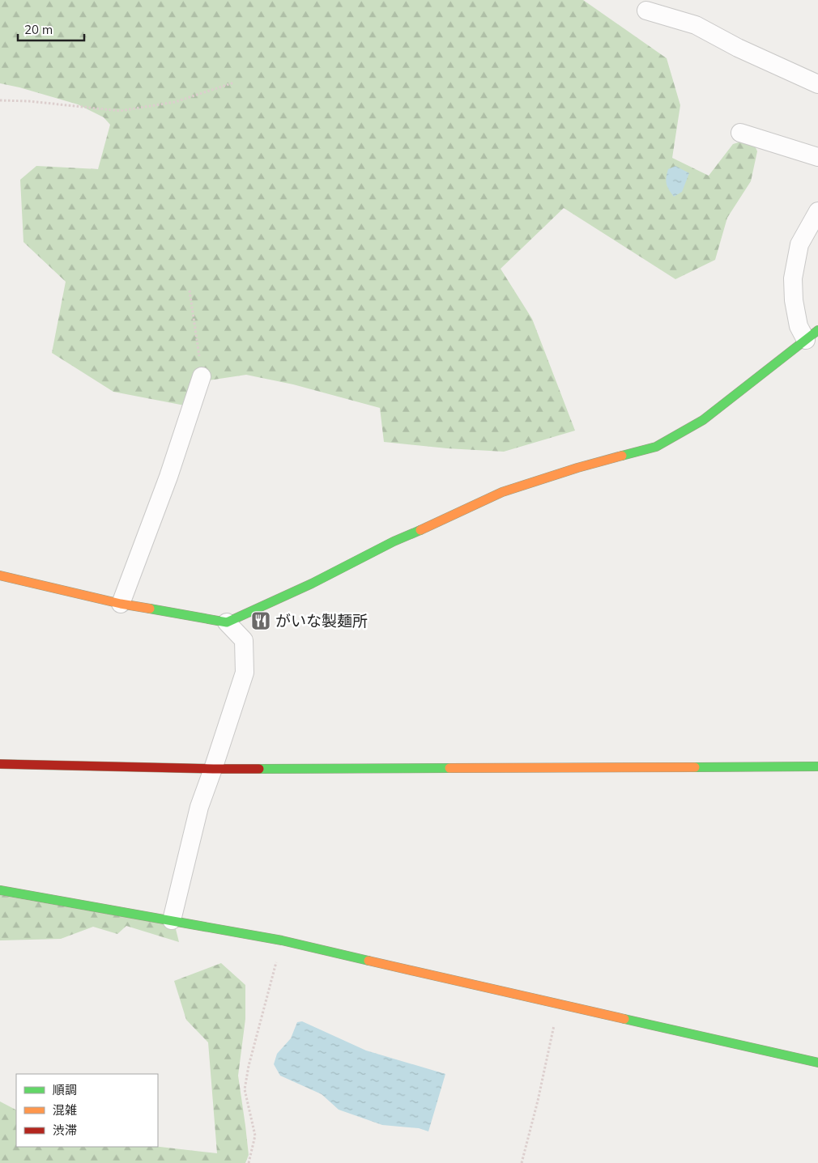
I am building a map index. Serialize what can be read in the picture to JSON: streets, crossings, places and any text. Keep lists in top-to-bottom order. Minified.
{"places":{"restaurant":["がいな製麺所"]},"legend":["順調","混雑","渋滞"],"scale_bar":"20 m"}
